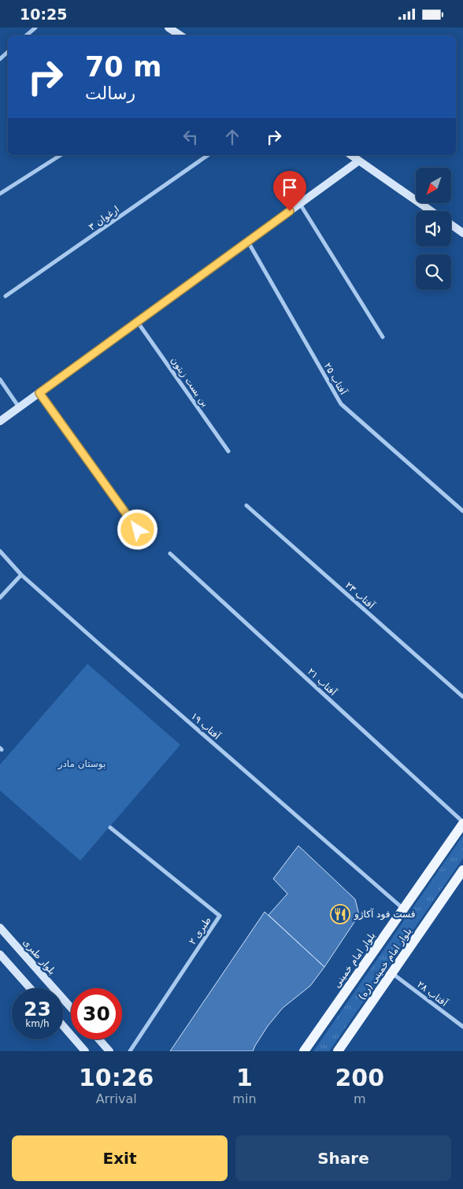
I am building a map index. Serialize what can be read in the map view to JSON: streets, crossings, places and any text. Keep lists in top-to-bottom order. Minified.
{"streets":{"main road":["بلوار طبری","بلوار امام خمینی","بلوار امام خمینی (ره)"],"street":["ارغوان ۳","آفتاب ۲۵","بن بست زیتون","آفتاب ۲۳","آفتاب ۲۱","آفتاب ۱۹","طبری ۲","آفتاب ۲۸"]},"crossings":[["آفتاب ۲۱","بلوار امام خمینی"],["آفتاب ۱۹","بلوار امام خمینی"],["بلوار امام خمینی (ره)","آفتاب ۲۸"]],"parks":["بوستان مادر"],"places":{"restaurant":["فست فود آکاژو"]},"north":"bottom left","page":{"status":"10:25","turn":["70 m","رسالت"],"speed":"23 km/h","limit":"30","eta":["10:26","Arrival","1","min","200","m"],"buttons":["Exit","Share"]}}
